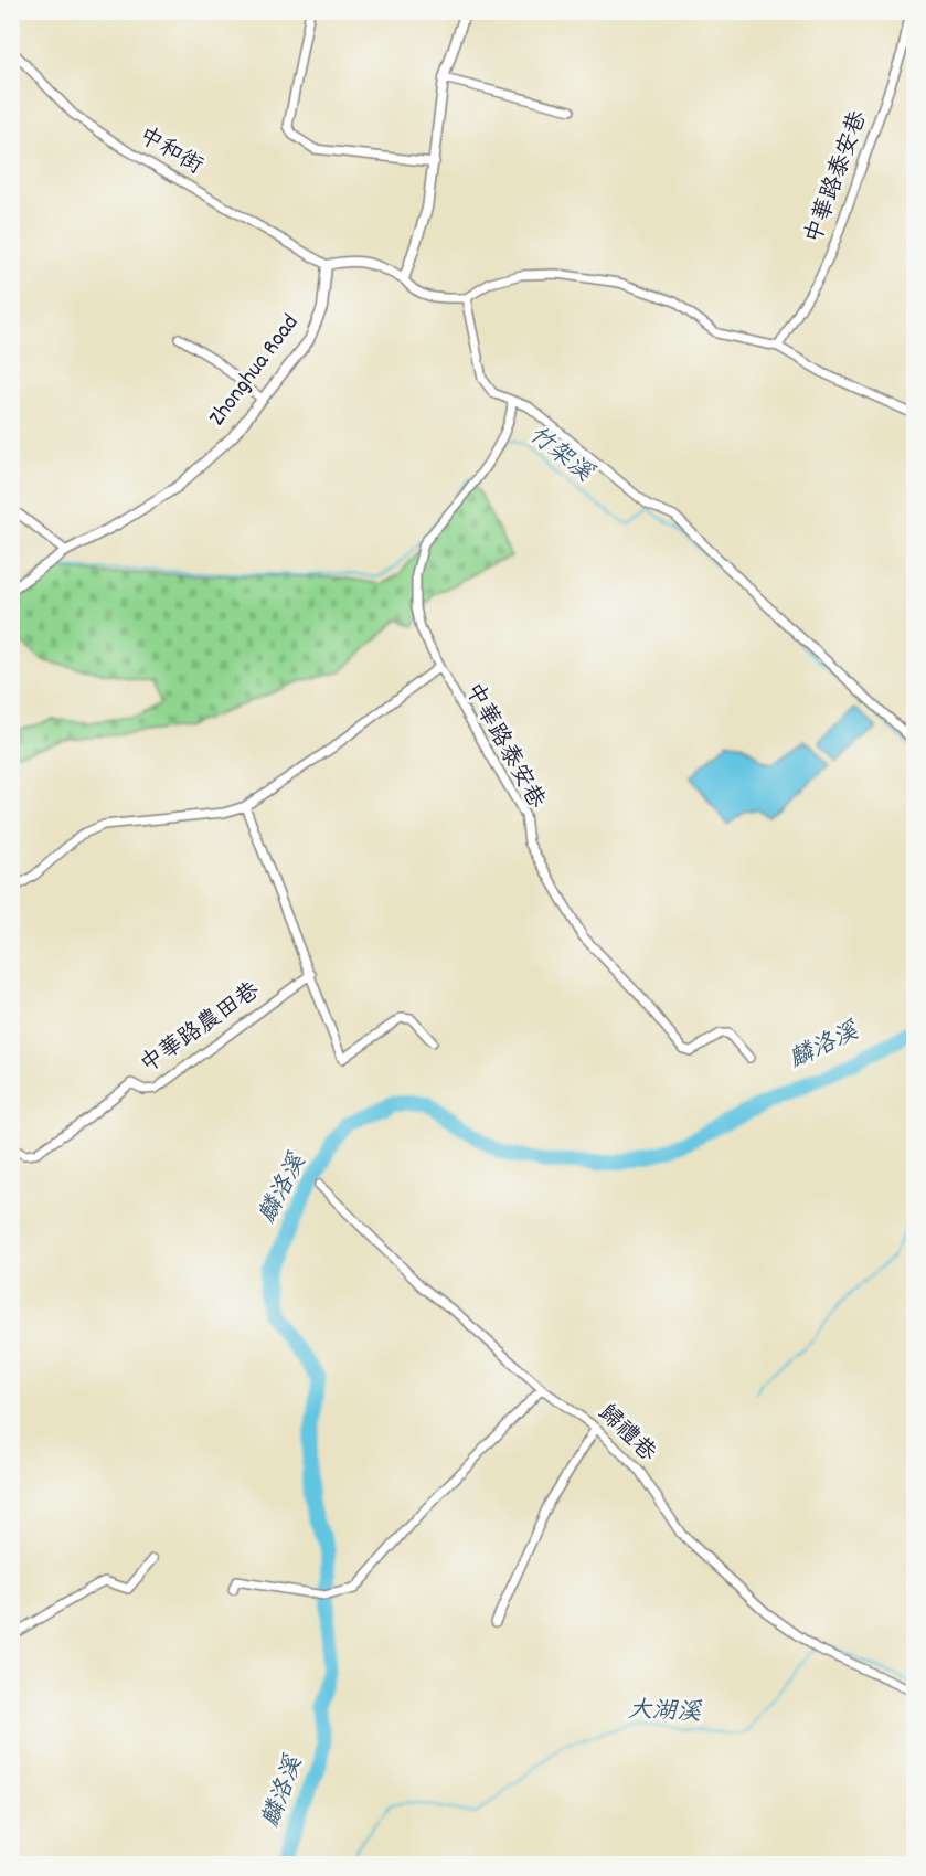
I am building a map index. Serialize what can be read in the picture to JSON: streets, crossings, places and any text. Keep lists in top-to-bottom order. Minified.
{"streets":{"street":["中和街","中華路泰安巷","Zhonghua Road","中華路農田巷","歸禮巷"]},"crossings":[["中和街","Zhonghua Road"]],"water":["竹架溪","麟洛溪","大湖溪"]}
